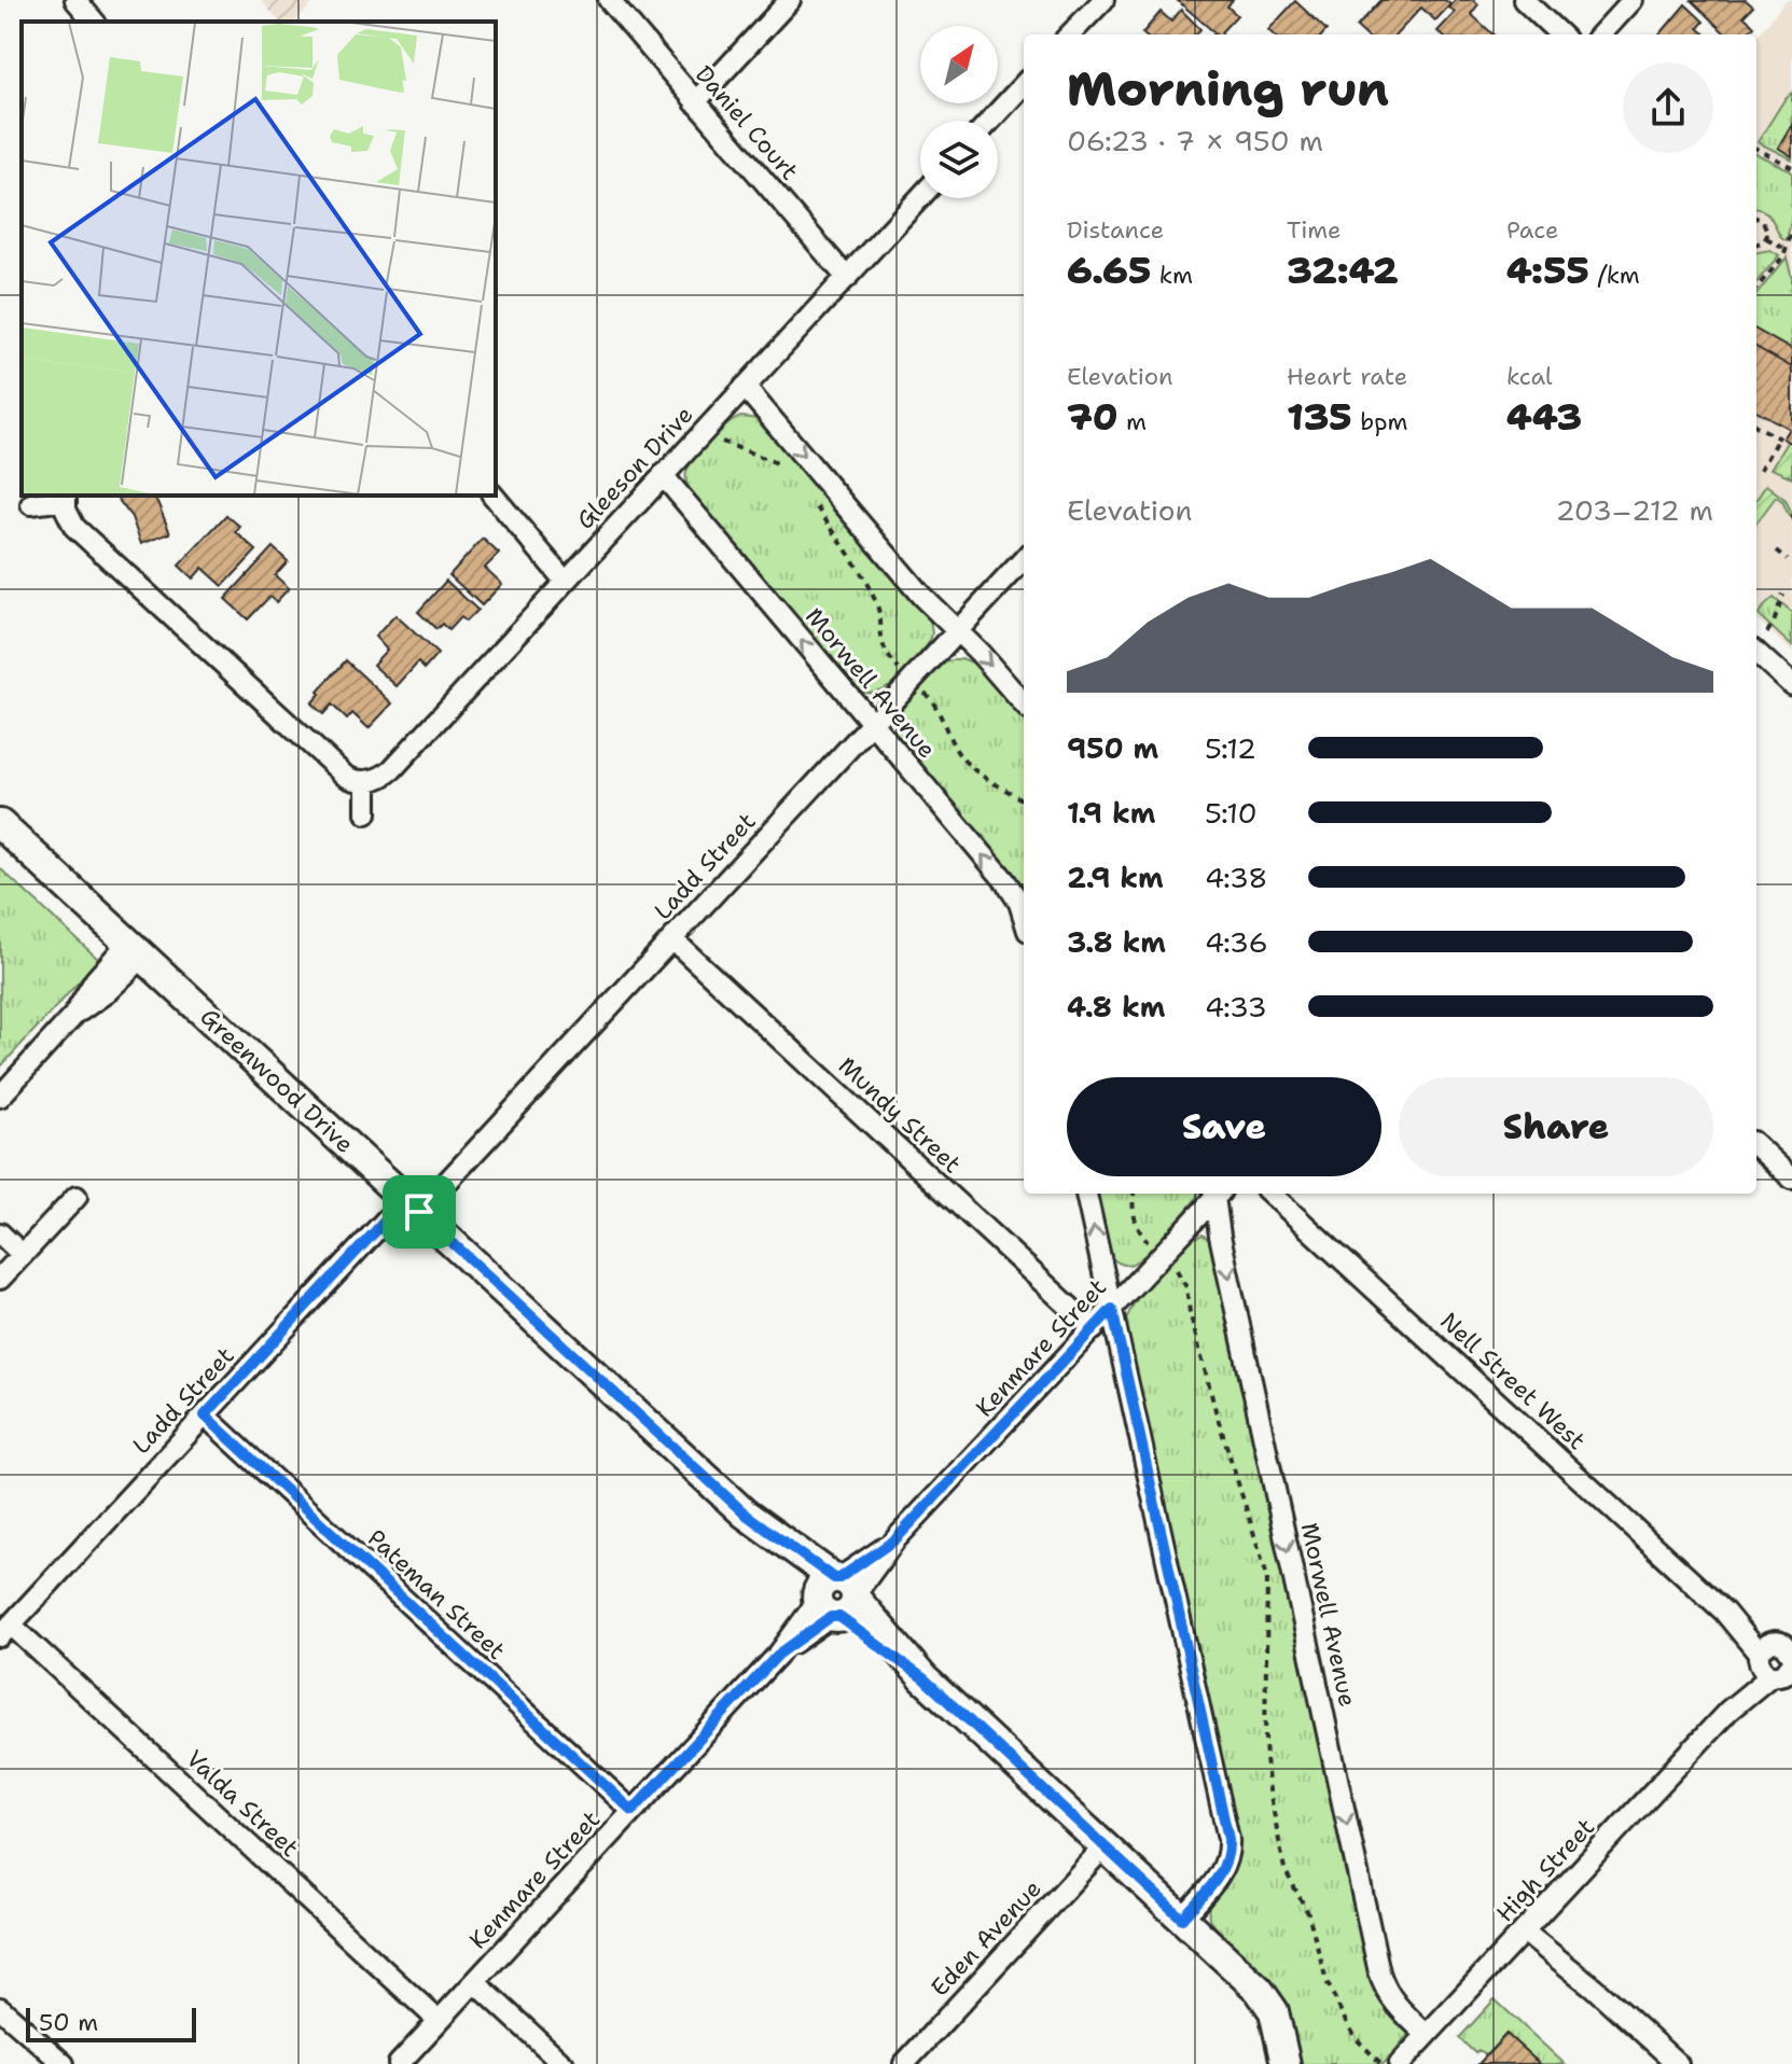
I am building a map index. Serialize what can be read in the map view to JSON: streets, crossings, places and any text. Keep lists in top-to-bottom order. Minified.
{"streets":{"street":["Daniel Court","Gleeson Drive","Morwell Avenue","Ladd Street","Greenwood Drive","Mundy Street","Kenmare Street","Nell Street West","Pateman Street","Valda Street","High Street","Eden Avenue"]},"crossings":[["Daniel Court","Gleeson Drive"],["Gleeson Drive","Morwell Avenue"],["Morwell Avenue","Ladd Street"],["Morwell Avenue","High Street"],["Ladd Street","Greenwood Drive"],["Ladd Street","Mundy Street"],["Ladd Street","Pateman Street"],["Ladd Street","Valda Street"],["Greenwood Drive","Kenmare Street"],["Greenwood Drive","Eden Avenue"],["Mundy Street","Kenmare Street"],["Kenmare Street","Pateman Street"],["Kenmare Street","Valda Street"],["Nell Street West","High Street"]],"scale_bar":"50 m","north":"top right","page":{"heading":["Morning run","06:23 · 7 × 950 m"],"stats":[["Distance","6.65 km"],["Time","32:42"],["Pace","4:55 /km"],["Elevation","70 m"],["Heart rate","135 bpm"],["kcal","443"]],"chart":["Elevation","203–212 m"],"list":[{"name":"950 m","note":"5:12"},{"name":"1.9 km","note":"5:10"},{"name":"2.9 km","note":"4:38"},{"name":"3.8 km","note":"4:36"},{"name":"4.8 km","note":"4:33"}],"buttons":["Save","Share"],"scale":"50 m"}}
